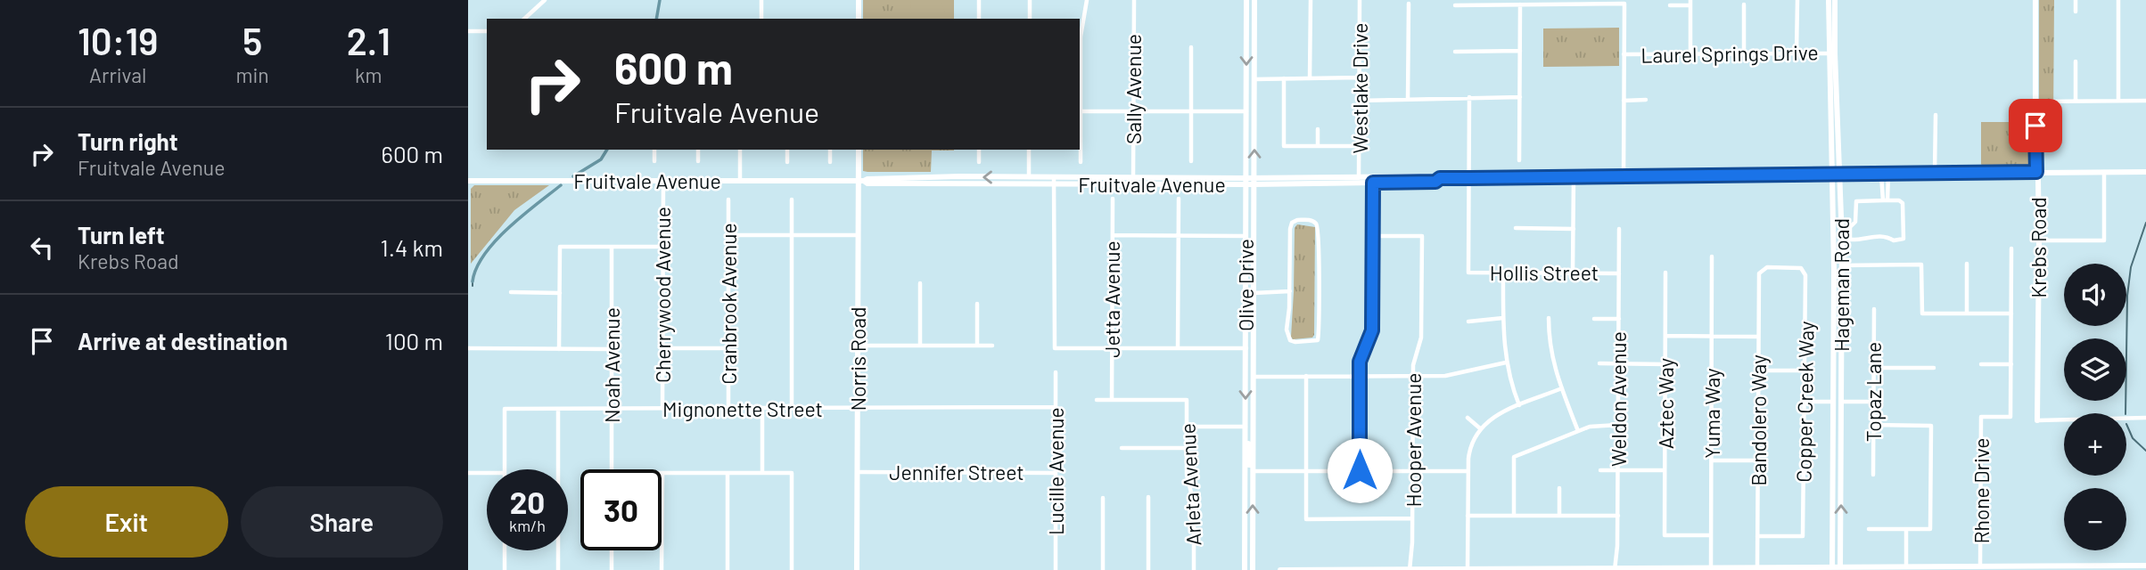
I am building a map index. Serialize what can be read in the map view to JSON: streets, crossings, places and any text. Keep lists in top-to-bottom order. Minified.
{"streets":{"main road":["Fruitvale Avenue","Krebs Road","Olive Drive","Hageman Road","Norris Road"],"street":["Laurel Springs Drive","Westlake Drive","Sally Avenue","Hollis Street","Cherrywood Avenue","Jetta Avenue","Cranbrook Avenue","Noah Avenue","Topaz Lane","Weldon Avenue","Copper Creek Way","Aztec Way","Mignonette Street","Yuma Way","Bandolero Way","Hooper Avenue","Lucille Avenue","Jennifer Street","Arleta Avenue","Rhone Drive"]},"crossings":[["Laurel Springs Drive","Hageman Road"],["Westlake Drive","Fruitvale Avenue"],["Sally Avenue","Fruitvale Avenue"],["Fruitvale Avenue","Krebs Road"],["Fruitvale Avenue","Hollis Street"],["Fruitvale Avenue","Olive Drive"],["Fruitvale Avenue","Hageman Road"],["Fruitvale Avenue","Cherrywood Avenue"],["Fruitvale Avenue","Norris Road"],["Hollis Street","Weldon Avenue"],["Cherrywood Avenue","Mignonette Street"],["Jetta Avenue","Arleta Avenue"],["Cranbrook Avenue","Mignonette Street"],["Norris Road","Mignonette Street"],["Norris Road","Jennifer Street"],["Noah Avenue","Mignonette Street"],["Copper Creek Way","Bandolero Way"],["Aztec Way","Yuma Way"],["Mignonette Street","Lucille Avenue"],["Lucille Avenue","Jennifer Street"]],"page":{"eta":["10:19","Arrival","5","min","2.1","km"],"turn":["600 m","Fruitvale Avenue"],"list":[{"name":"Turn right","note":"Fruitvale Avenue","value":"600 m"},{"name":"Turn left","note":"Krebs Road","value":"1.4 km"},{"name":"Arrive at destination","value":"100 m"}],"map_buttons":["+","−"],"speed":"20 km/h","limit":"30","buttons":["Exit","Share"]}}
